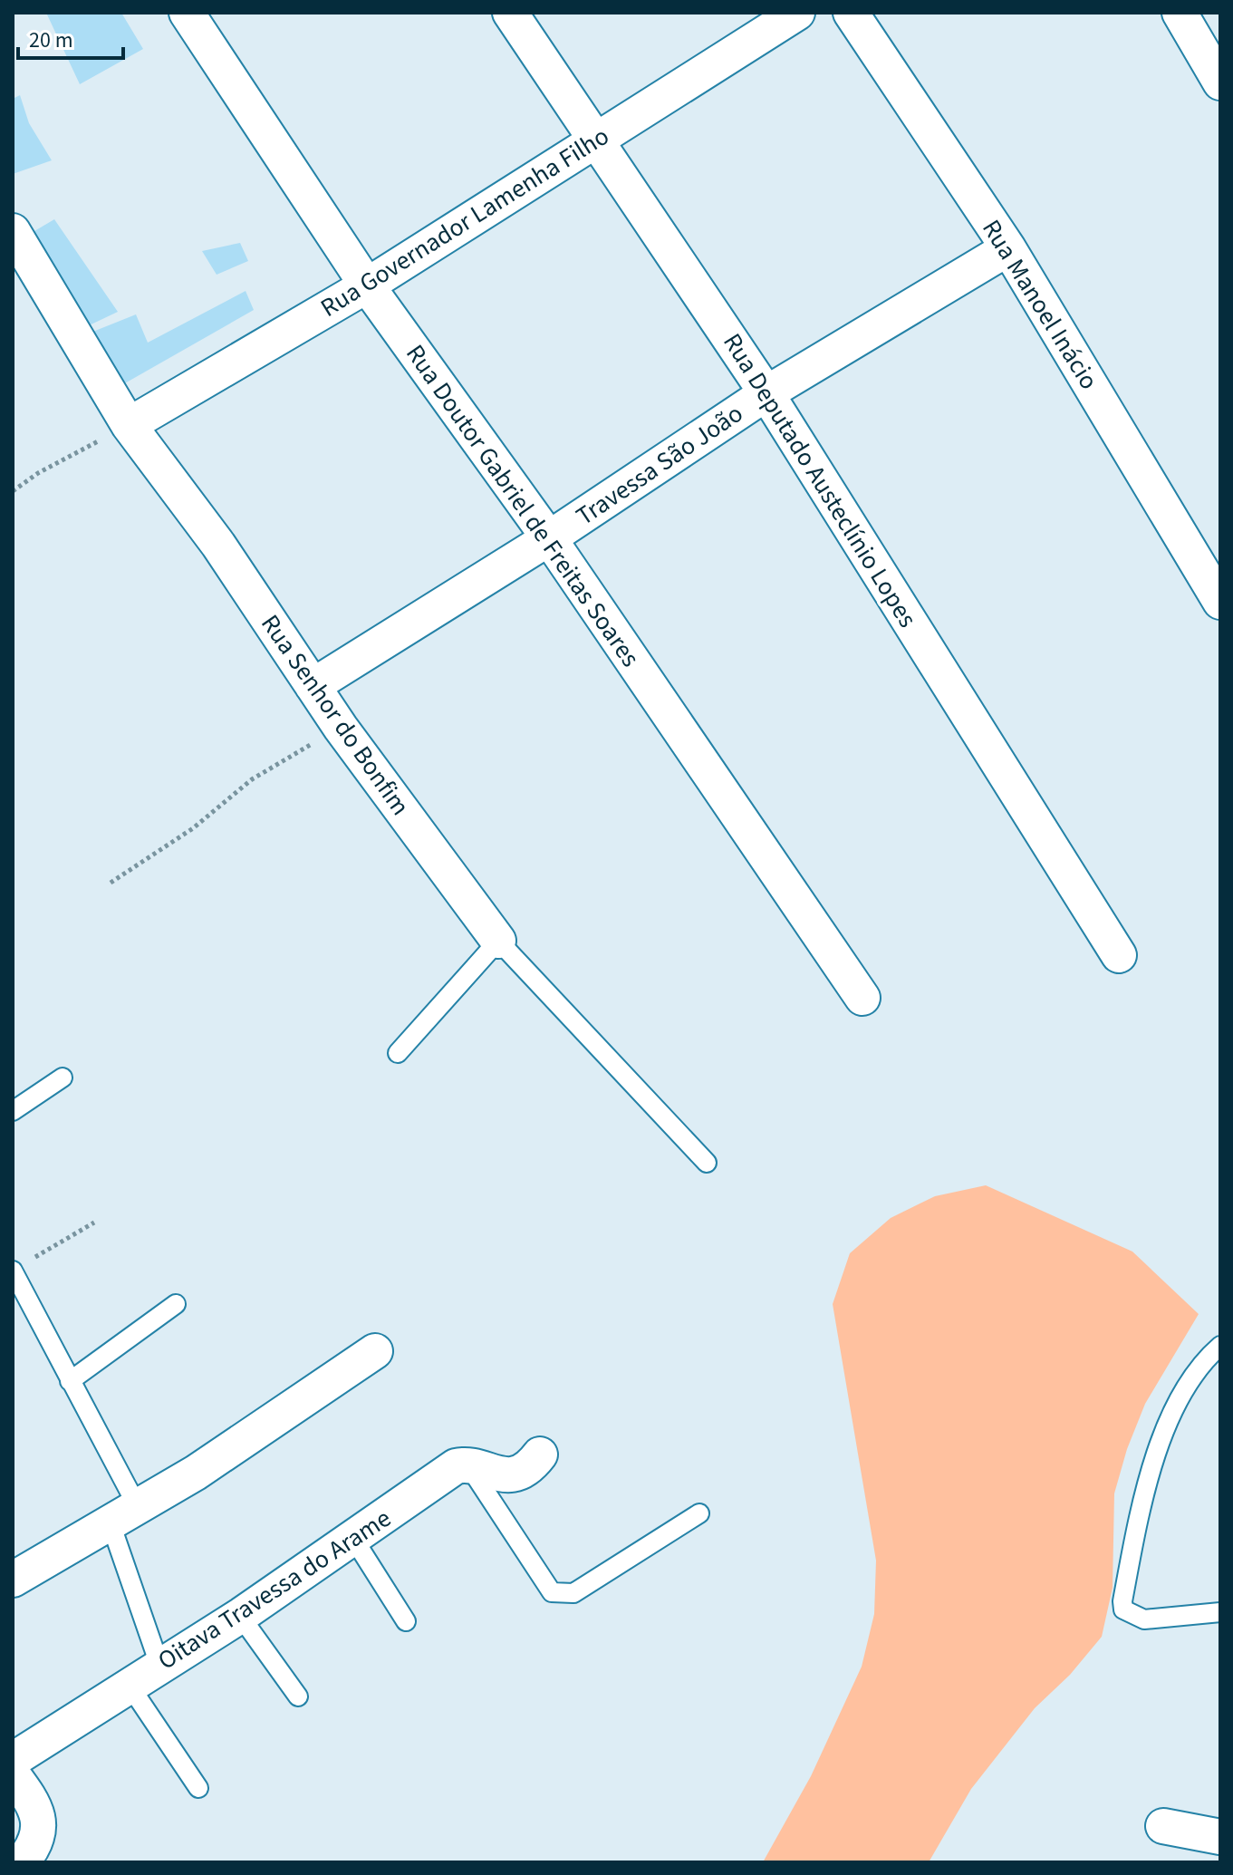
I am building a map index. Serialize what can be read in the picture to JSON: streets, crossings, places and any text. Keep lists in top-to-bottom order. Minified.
{"streets":{"street":["Rua Governador Lamenha Filho","Rua Manoel Inácio","Travessa São João","Rua Deputado Austeclínio Lopes","Rua Doutor Gabriel de Freitas Soares","Rua Senhor do Bonfim","Oitava Travessa do Arame"]},"crossings":[["Rua Governador Lamenha Filho","Rua Deputado Austeclínio Lopes"],["Rua Governador Lamenha Filho","Rua Doutor Gabriel de Freitas Soares"],["Rua Governador Lamenha Filho","Rua Senhor do Bonfim"],["Rua Manoel Inácio","Travessa São João"],["Travessa São João","Rua Deputado Austeclínio Lopes"],["Travessa São João","Rua Doutor Gabriel de Freitas Soares"],["Travessa São João","Rua Senhor do Bonfim"]],"scale_bar":"20 m"}
